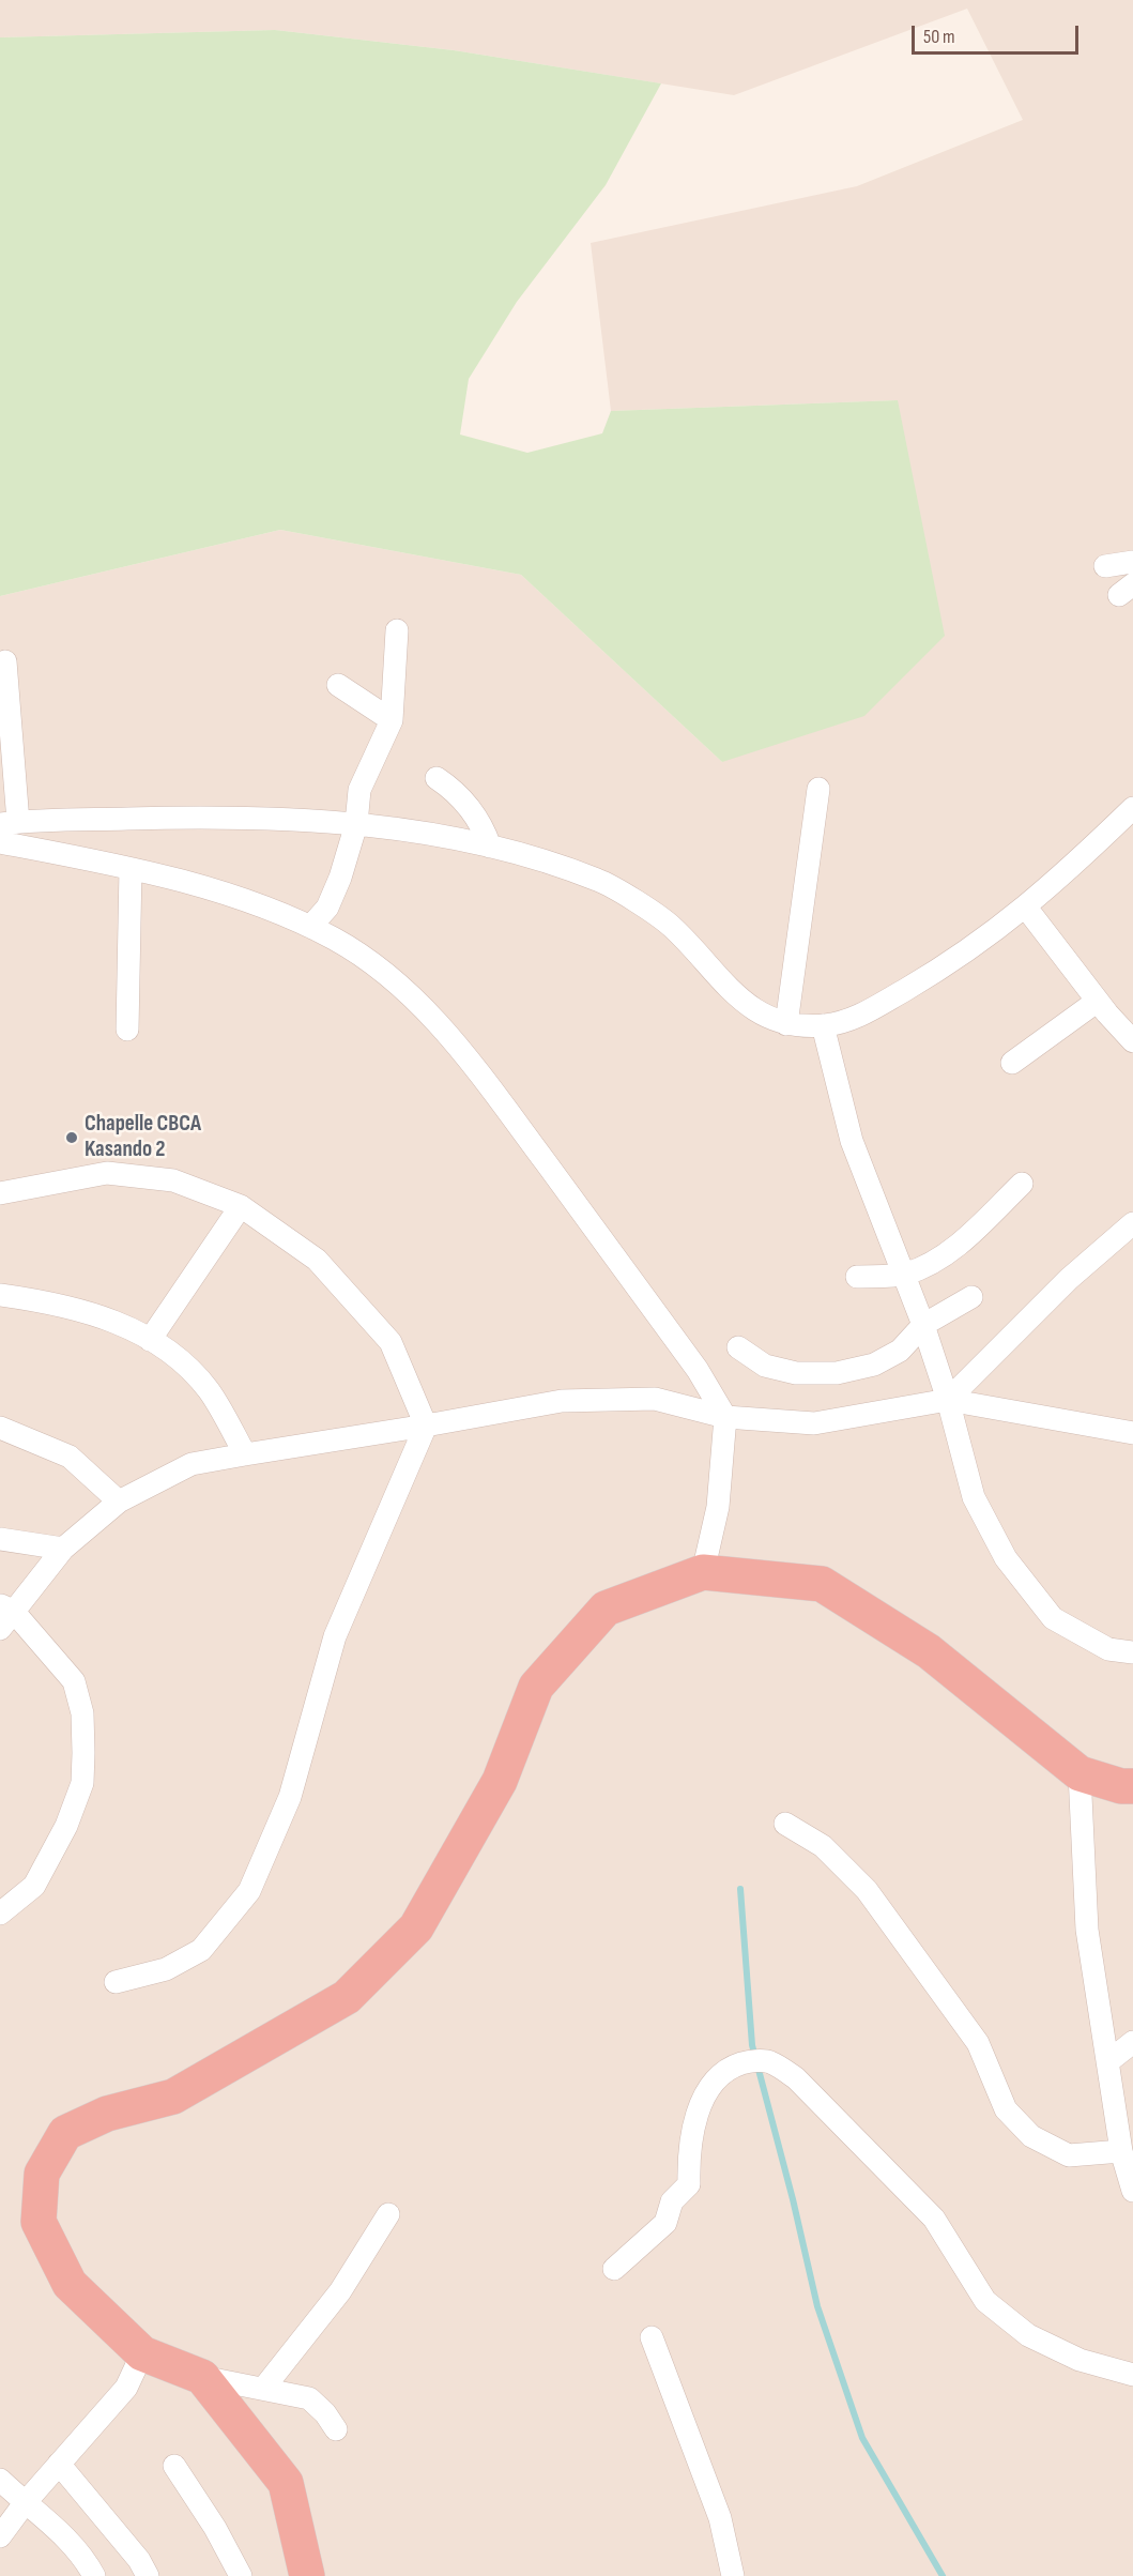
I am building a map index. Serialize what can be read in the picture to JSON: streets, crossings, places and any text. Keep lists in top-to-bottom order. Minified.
{"places":["Chapelle CBCA Kasando 2"],"scale_bar":"50 m"}
